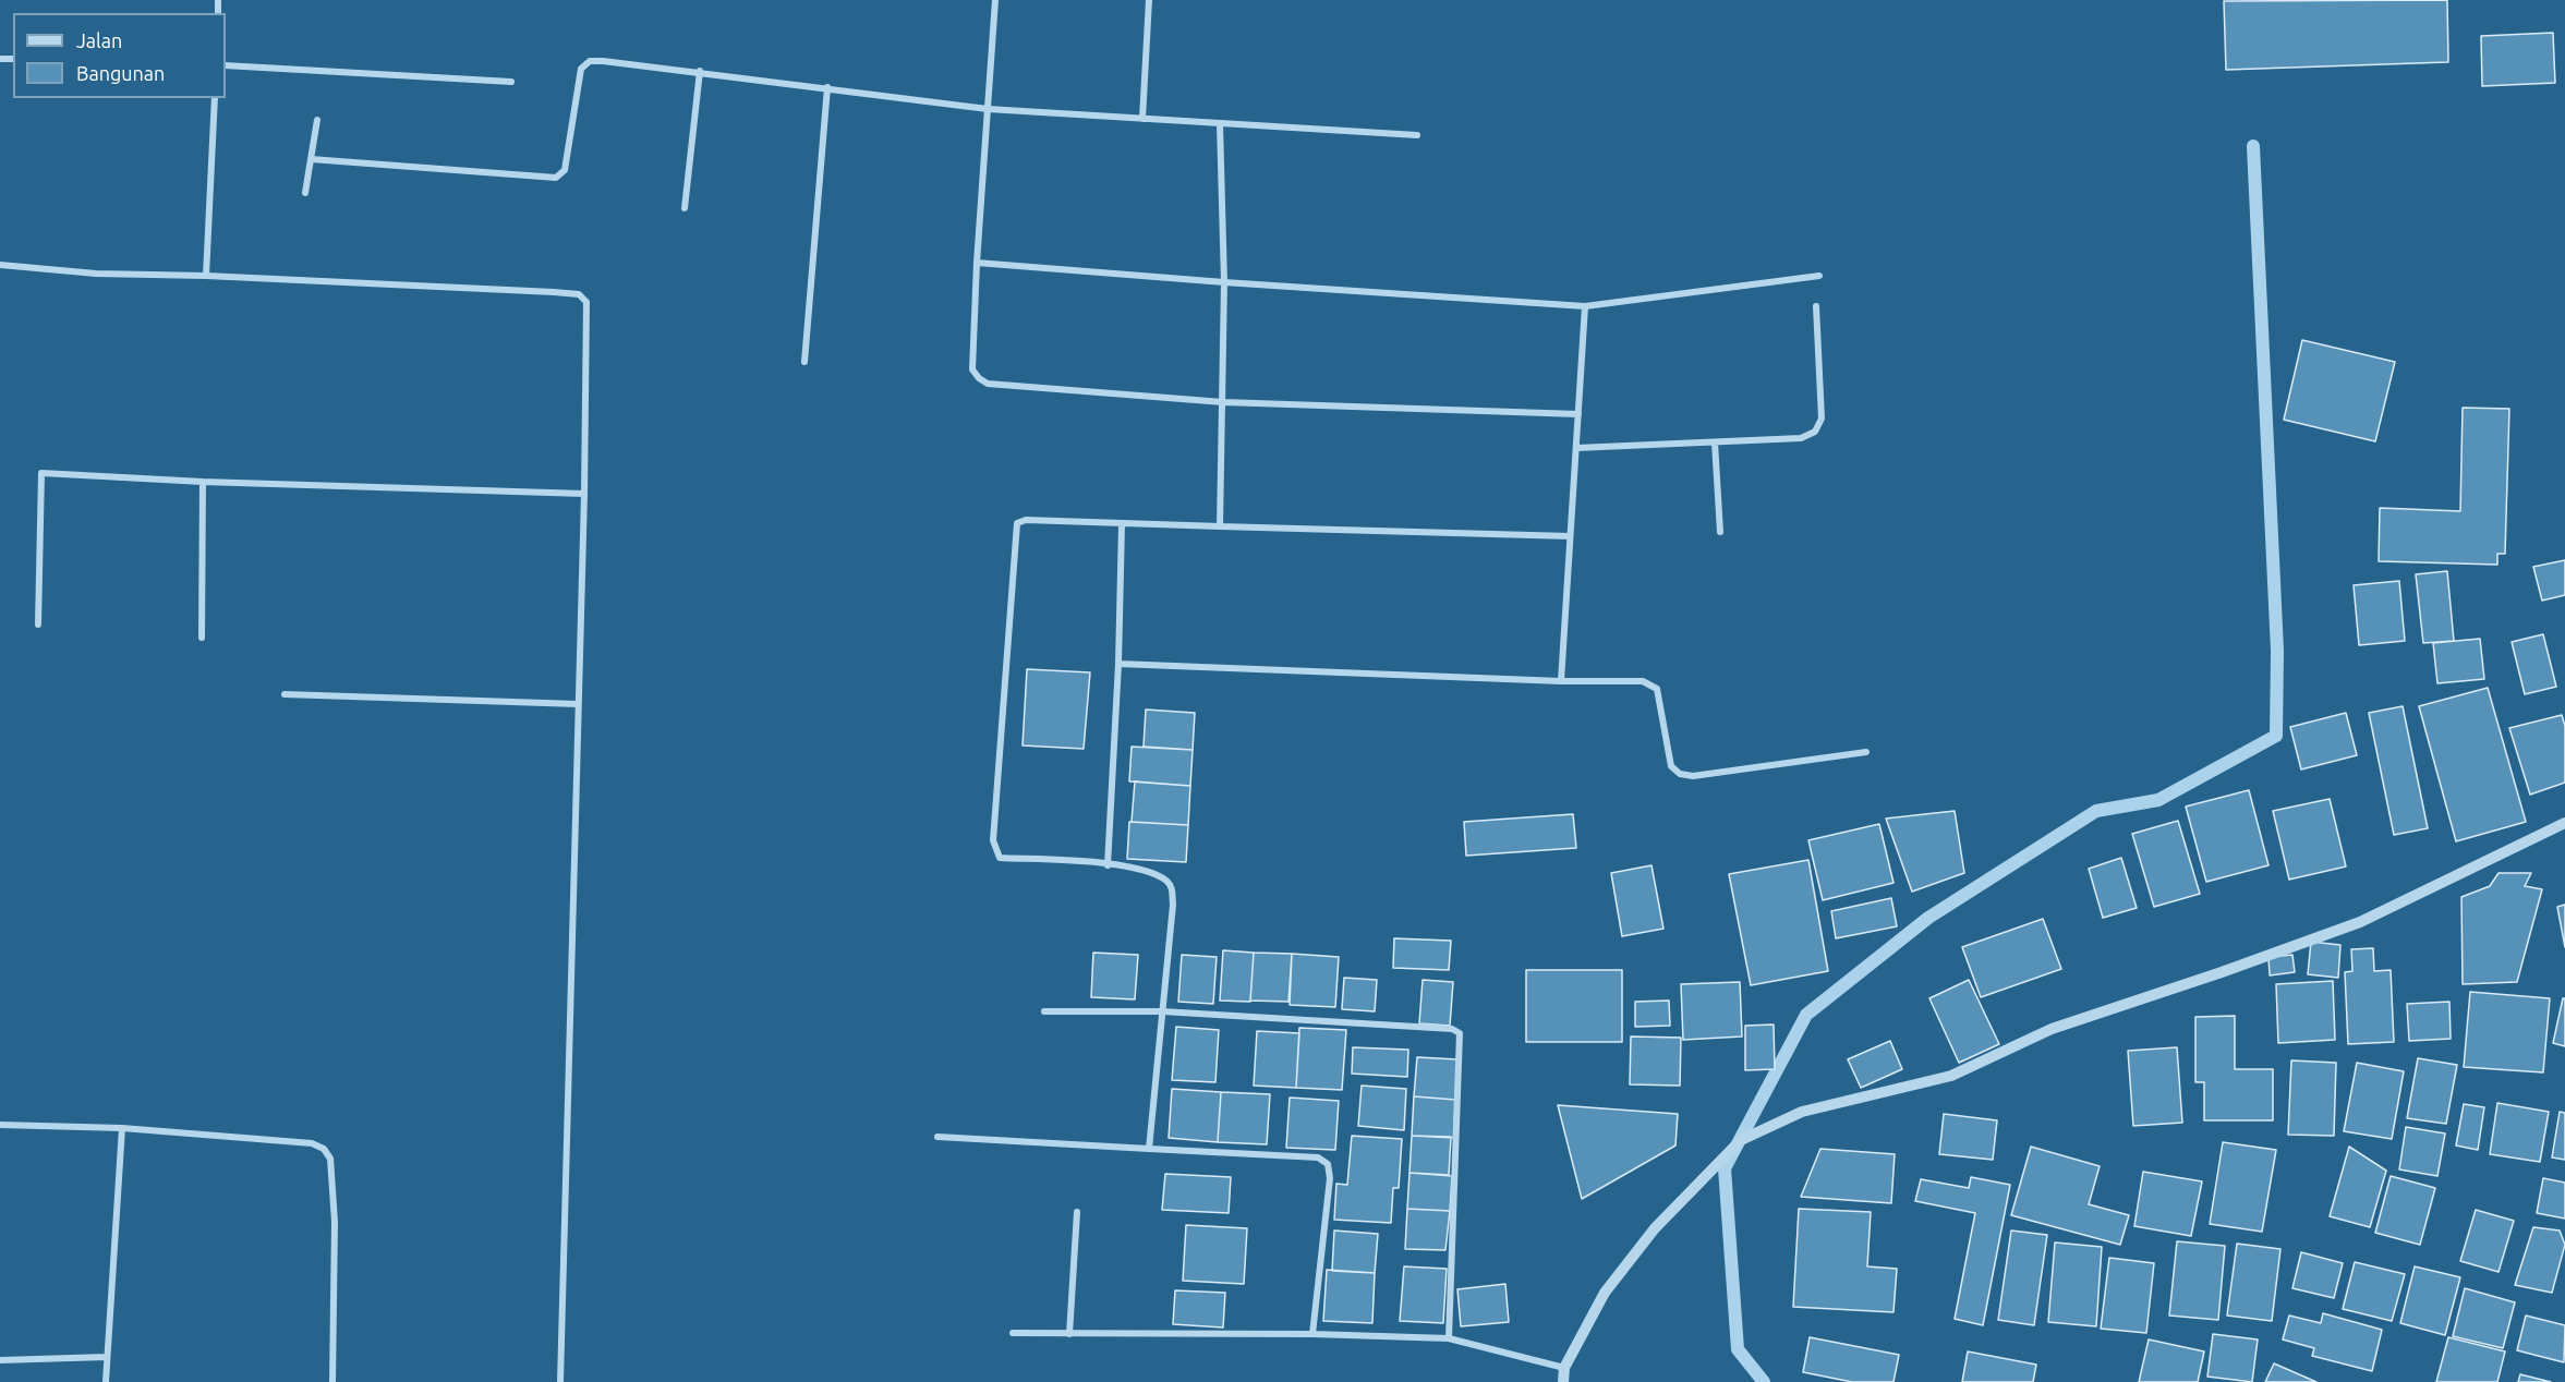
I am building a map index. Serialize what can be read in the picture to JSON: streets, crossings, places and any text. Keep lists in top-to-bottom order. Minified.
{"legend":["Jalan","Bangunan"]}
